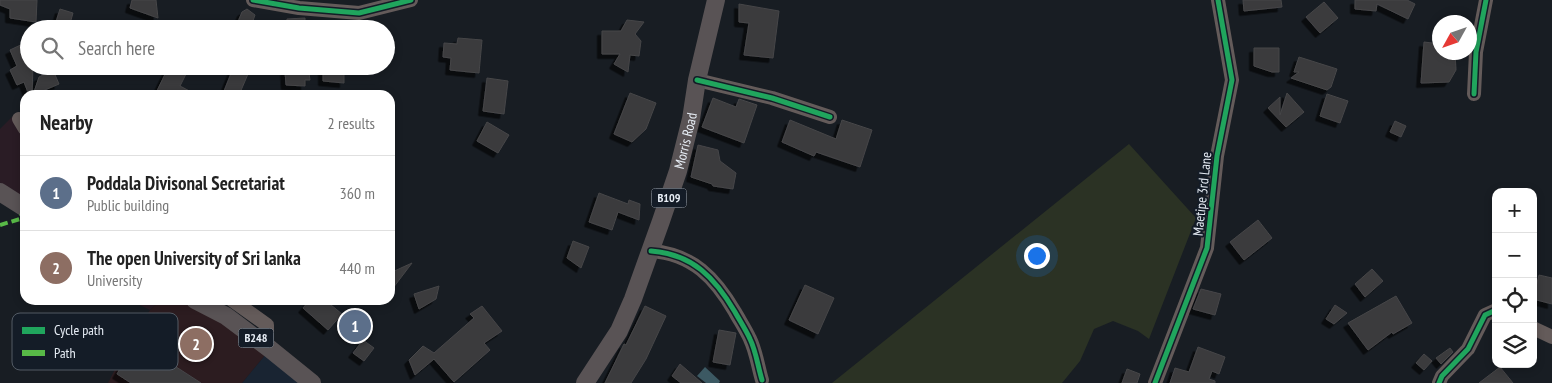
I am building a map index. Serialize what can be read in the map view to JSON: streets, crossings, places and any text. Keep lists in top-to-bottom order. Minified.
{"streets":{"main road":["Morris Road","B109","B248"],"street":["Maetipe 3rd Lane"]},"legend":["Cycle path","Path"],"north":"bottom left","page":{"search":"Search here","heading":["Nearby","2 results"],"list":[{"mark":"1","name":"Poddala Divisonal Secretariat","note":"Public building","value":"360 m"},{"mark":"2","name":"The open University of Sri lanka","note":"University","value":"440 m"}],"map_buttons":["+","−"],"pins":["1","2"]}}
